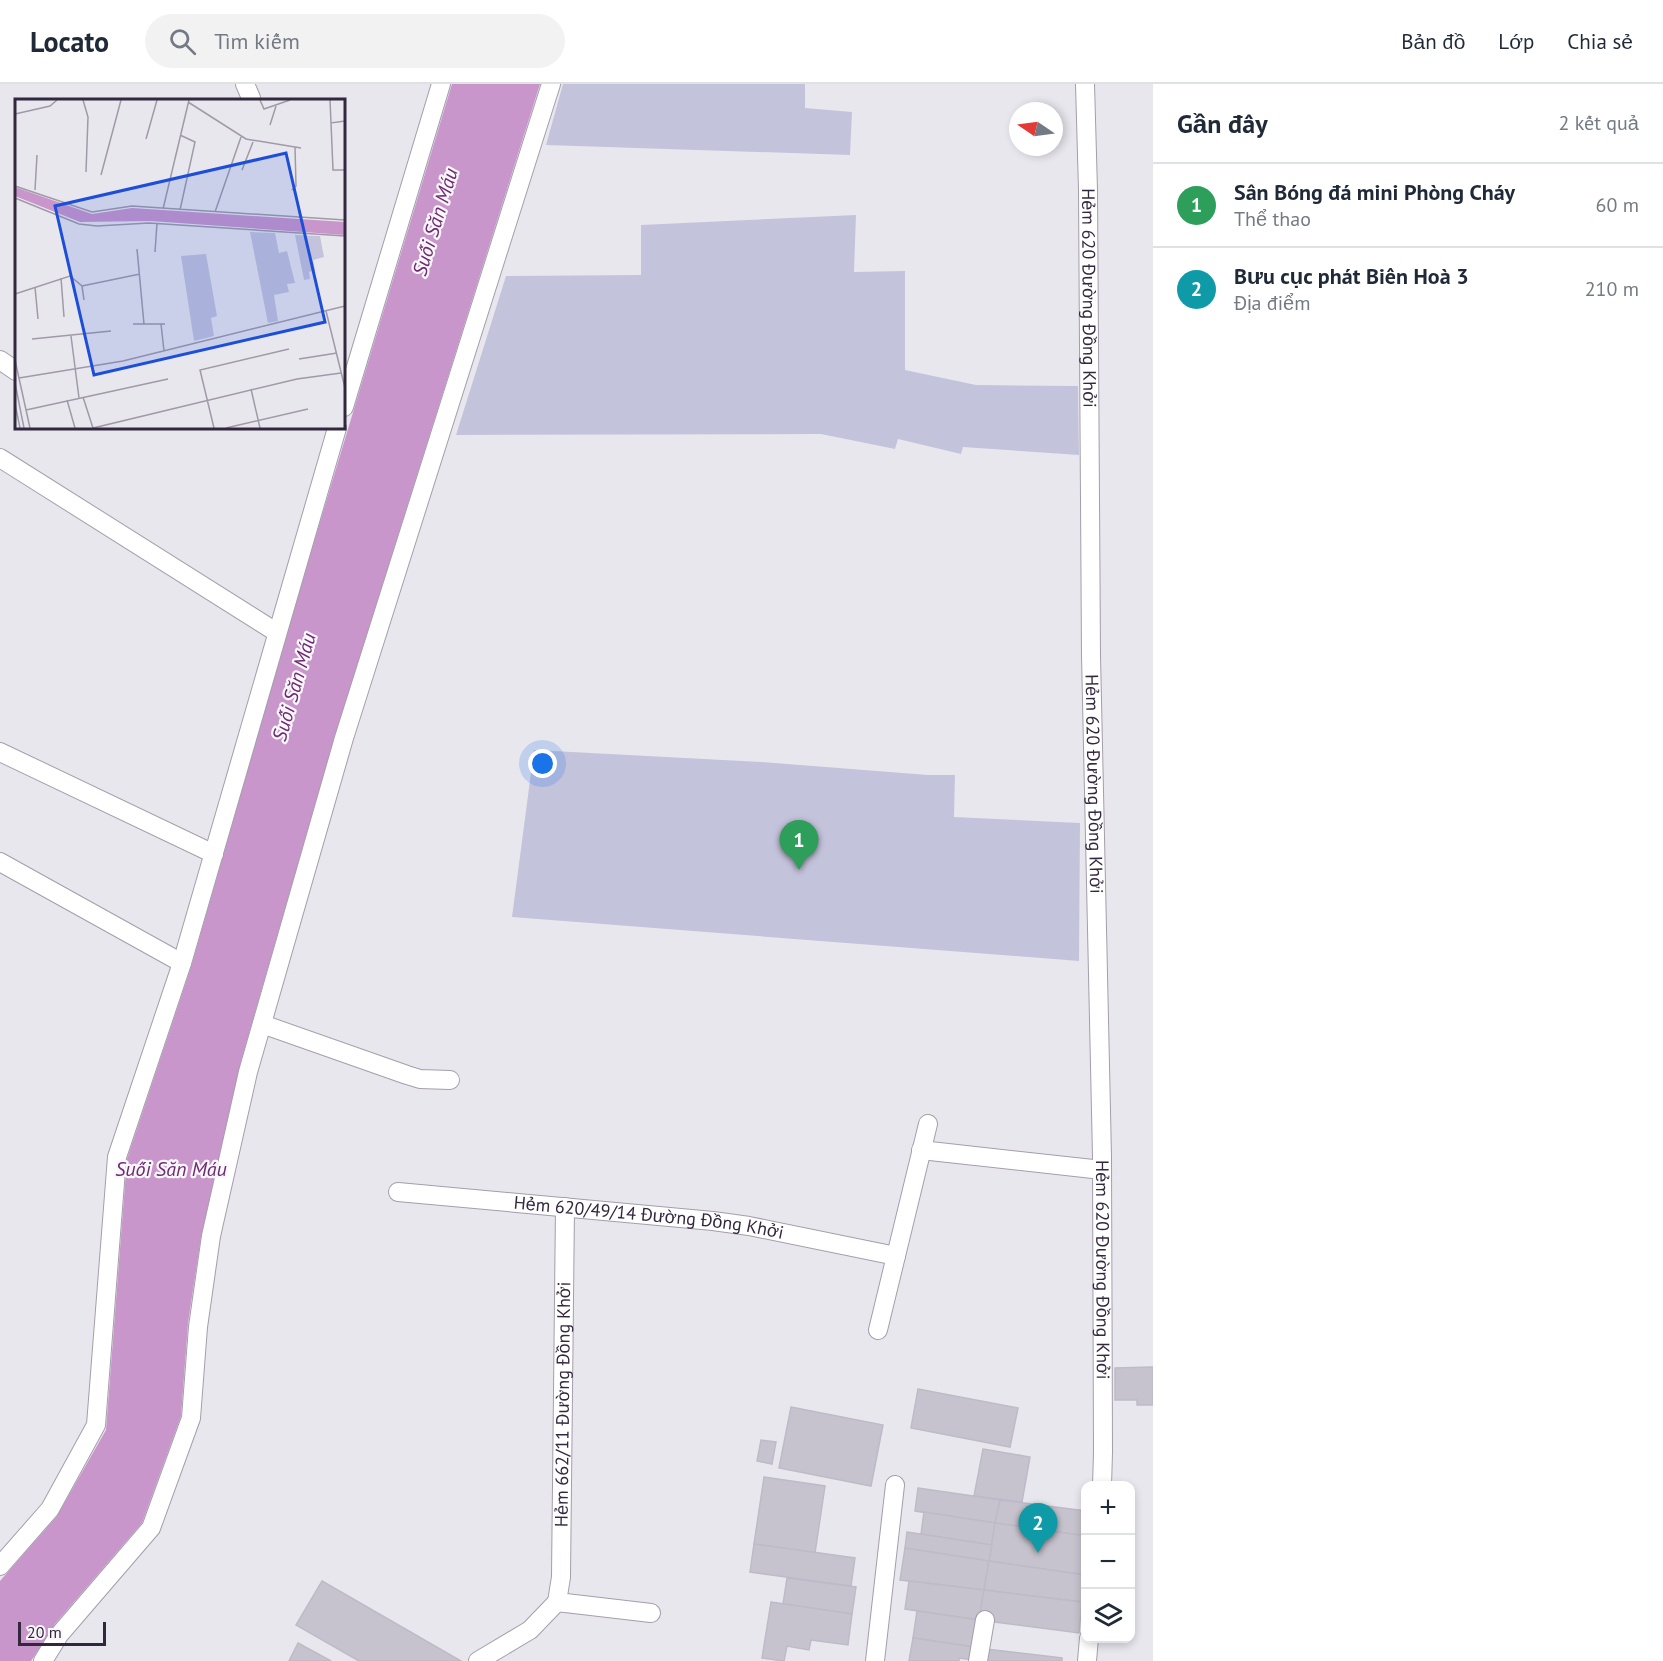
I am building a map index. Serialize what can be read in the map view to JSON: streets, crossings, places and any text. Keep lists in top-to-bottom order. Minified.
{"streets":{"street":["Hẻm 620 Đường Đồng Khởi","Hẻm 620/49/14 Đường Đồng Khởi","Hẻm 662/11 Đường Đồng Khởi"]},"crossings":[["Hẻm 620/49/14 Đường Đồng Khởi","Hẻm 662/11 Đường Đồng Khởi"]],"water":["Suối Săn Máu"],"scale_bar":"20 m","north":"left","page":{"header":"Locato","search":"Tìm kiếm","nav":["Bản đồ","Lớp","Chia sẻ"],"heading":["Gần đây","2 kết quả"],"list":[{"mark":"1","name":"Sân Bóng đá mini Phòng Cháy","note":"Thể thao","value":"60 m"},{"mark":"2","name":"Bưu cục phát Biên Hoà 3","note":"Địa điểm","value":"210 m"}],"pins":["1","2"],"map_buttons":["+","−"],"scale":"20 m"}}
